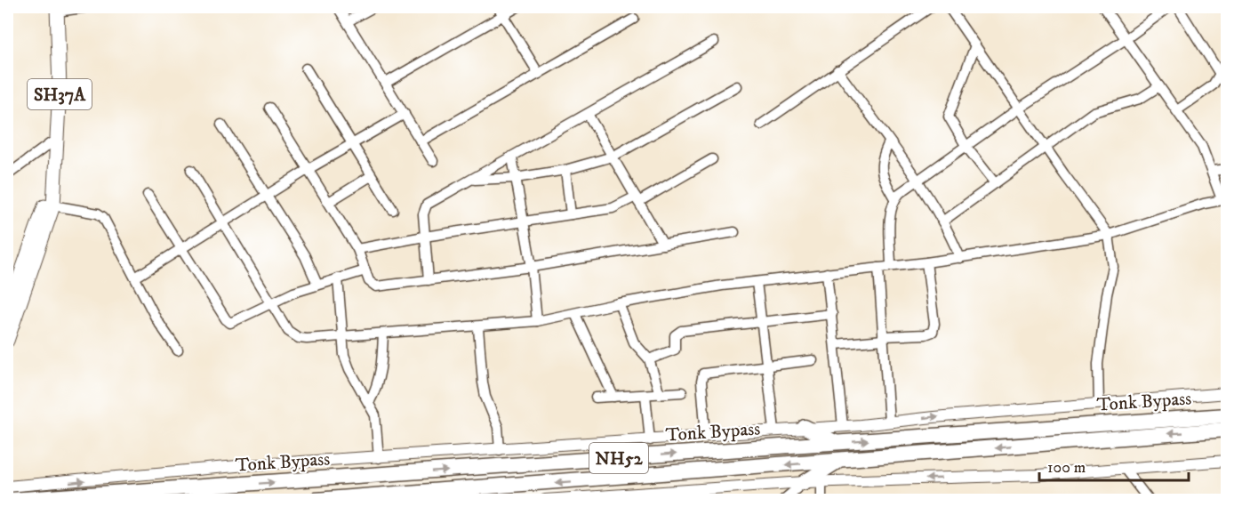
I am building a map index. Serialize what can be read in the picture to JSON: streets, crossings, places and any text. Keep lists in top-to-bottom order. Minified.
{"streets":{"highway":["Tonk Bypass","NH52"],"main road":["SH37A"]},"scale_bar":"100 m"}
